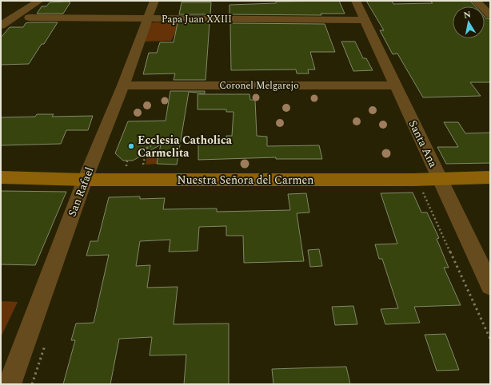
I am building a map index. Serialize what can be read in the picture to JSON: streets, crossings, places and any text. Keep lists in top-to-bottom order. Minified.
{"streets":{"street":["Papa Juan XXIII","Coronel Melgarejo","Santa Ana","Nuestra Señora del Carmen","San Rafael"]},"crossings":[["Papa Juan XXIII","Santa Ana"],["Papa Juan XXIII","San Rafael"],["Coronel Melgarejo","Santa Ana"],["Coronel Melgarejo","San Rafael"],["Santa Ana","Nuestra Señora del Carmen"],["Nuestra Señora del Carmen","San Rafael"]],"places":["Ecclesia Catholica Carmelita"],"north":"top"}
